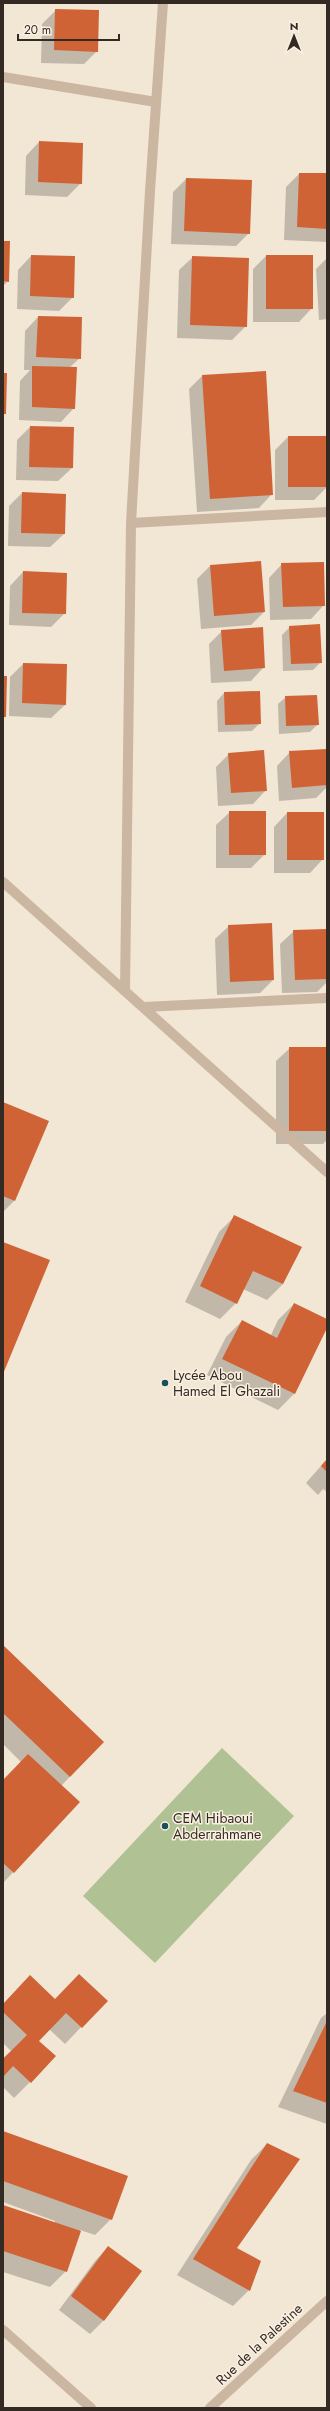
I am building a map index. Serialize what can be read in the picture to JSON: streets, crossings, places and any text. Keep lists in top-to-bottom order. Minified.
{"streets":{"street":["Rue de la Palestine"]},"places":["Lycée Abou Hamed El Ghazali","CEM Hibaoui Abderrahmane"],"scale_bar":"20 m","north":"top"}
